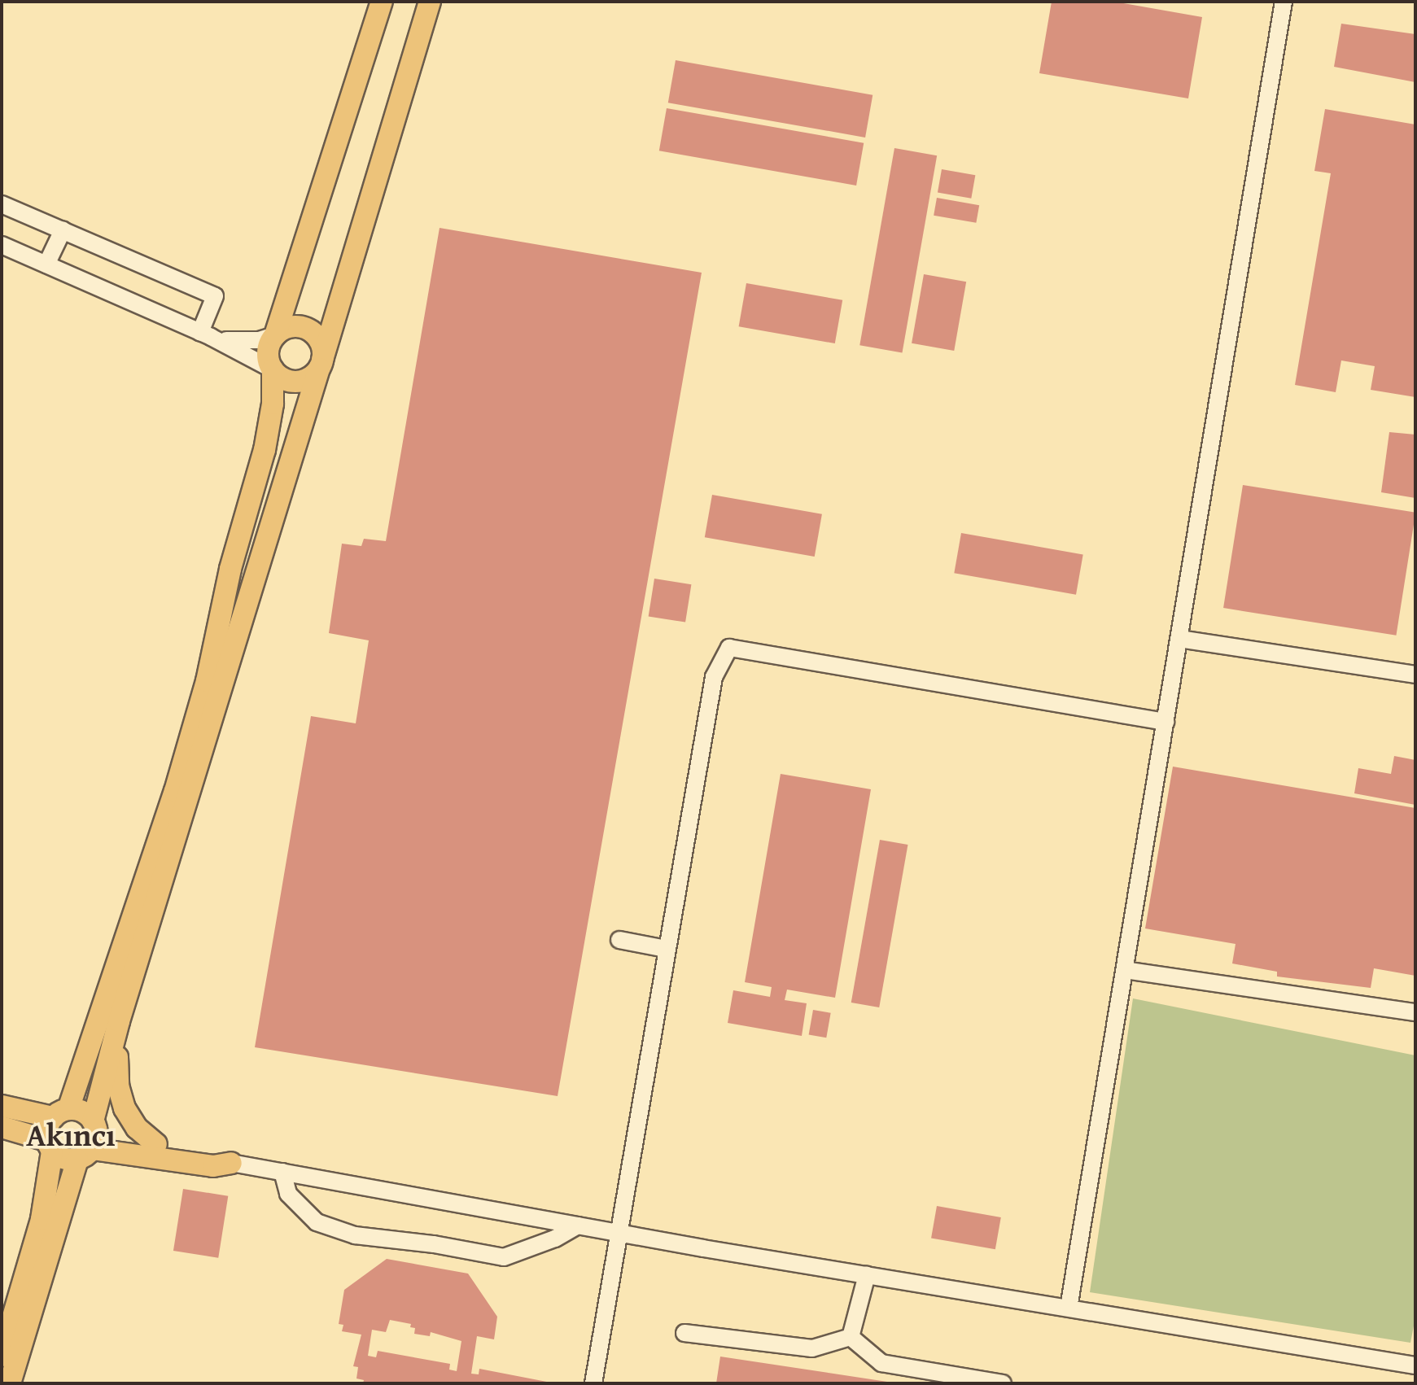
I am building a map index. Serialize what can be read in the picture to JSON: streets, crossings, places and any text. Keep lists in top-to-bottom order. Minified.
{"districts":["Akıncı"]}
